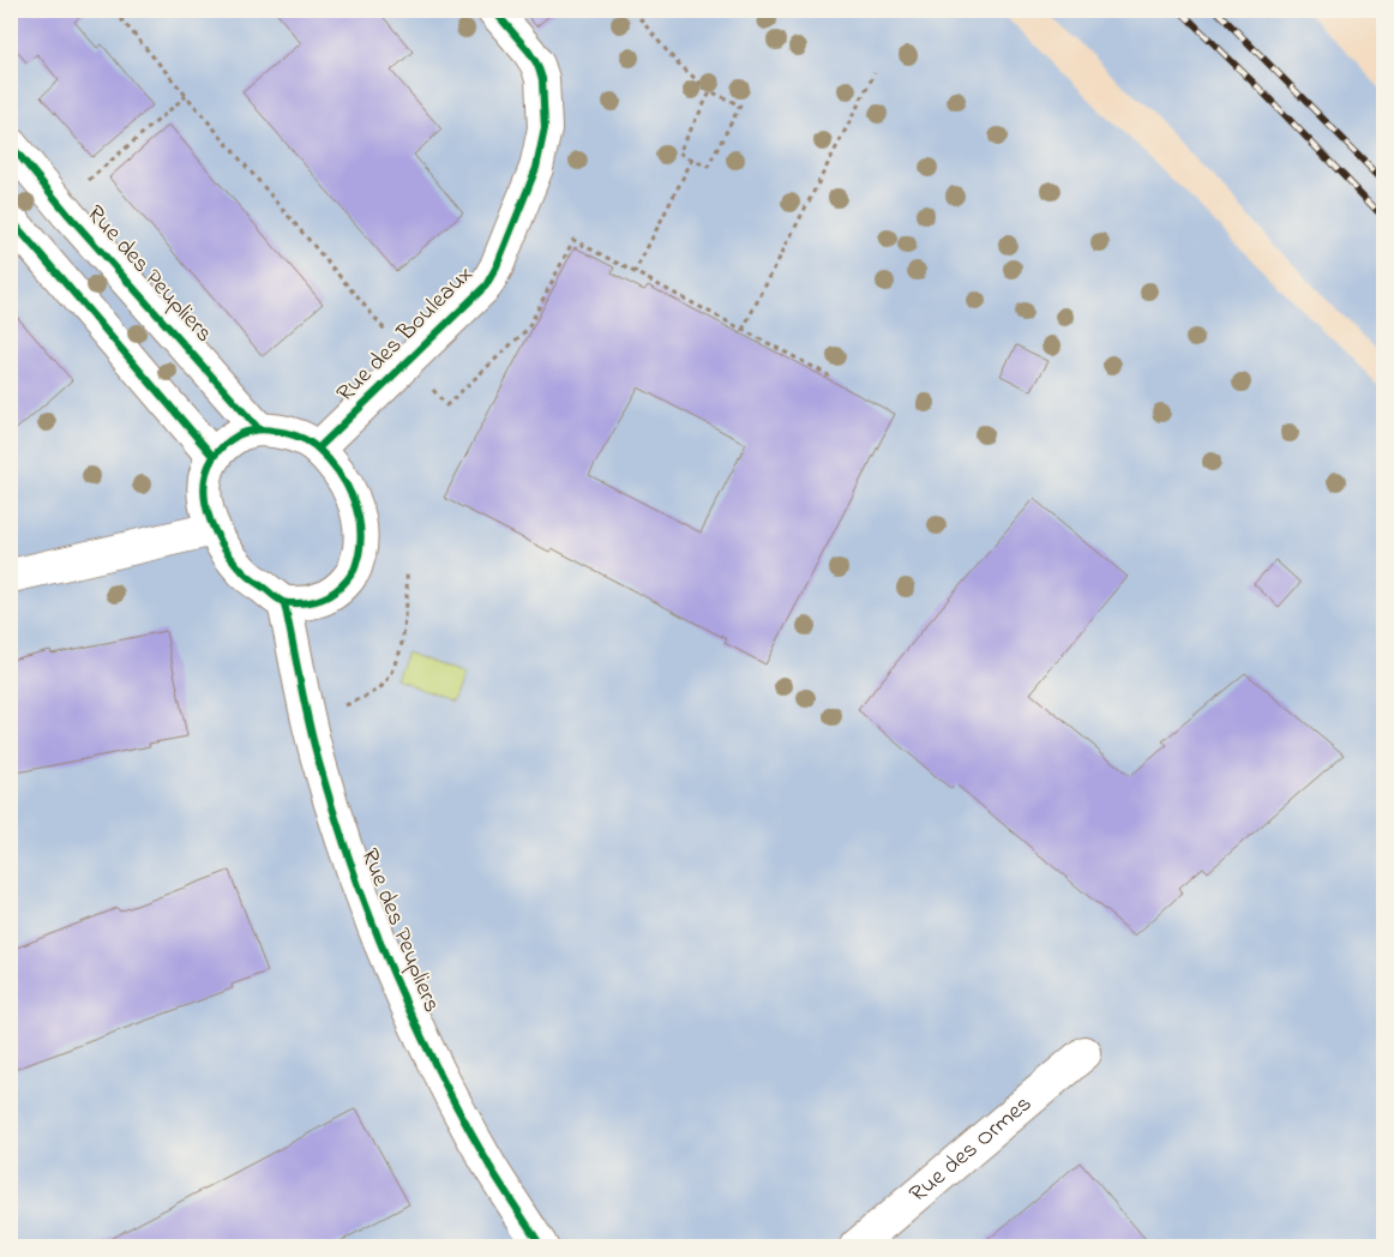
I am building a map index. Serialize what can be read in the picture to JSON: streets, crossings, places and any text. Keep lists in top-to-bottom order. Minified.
{"streets":{"street":["Rue des Peupliers","Rue des Bouleaux","Rue des Ormes"]},"crossings":[["Rue des Peupliers","Rue des Bouleaux"]]}
